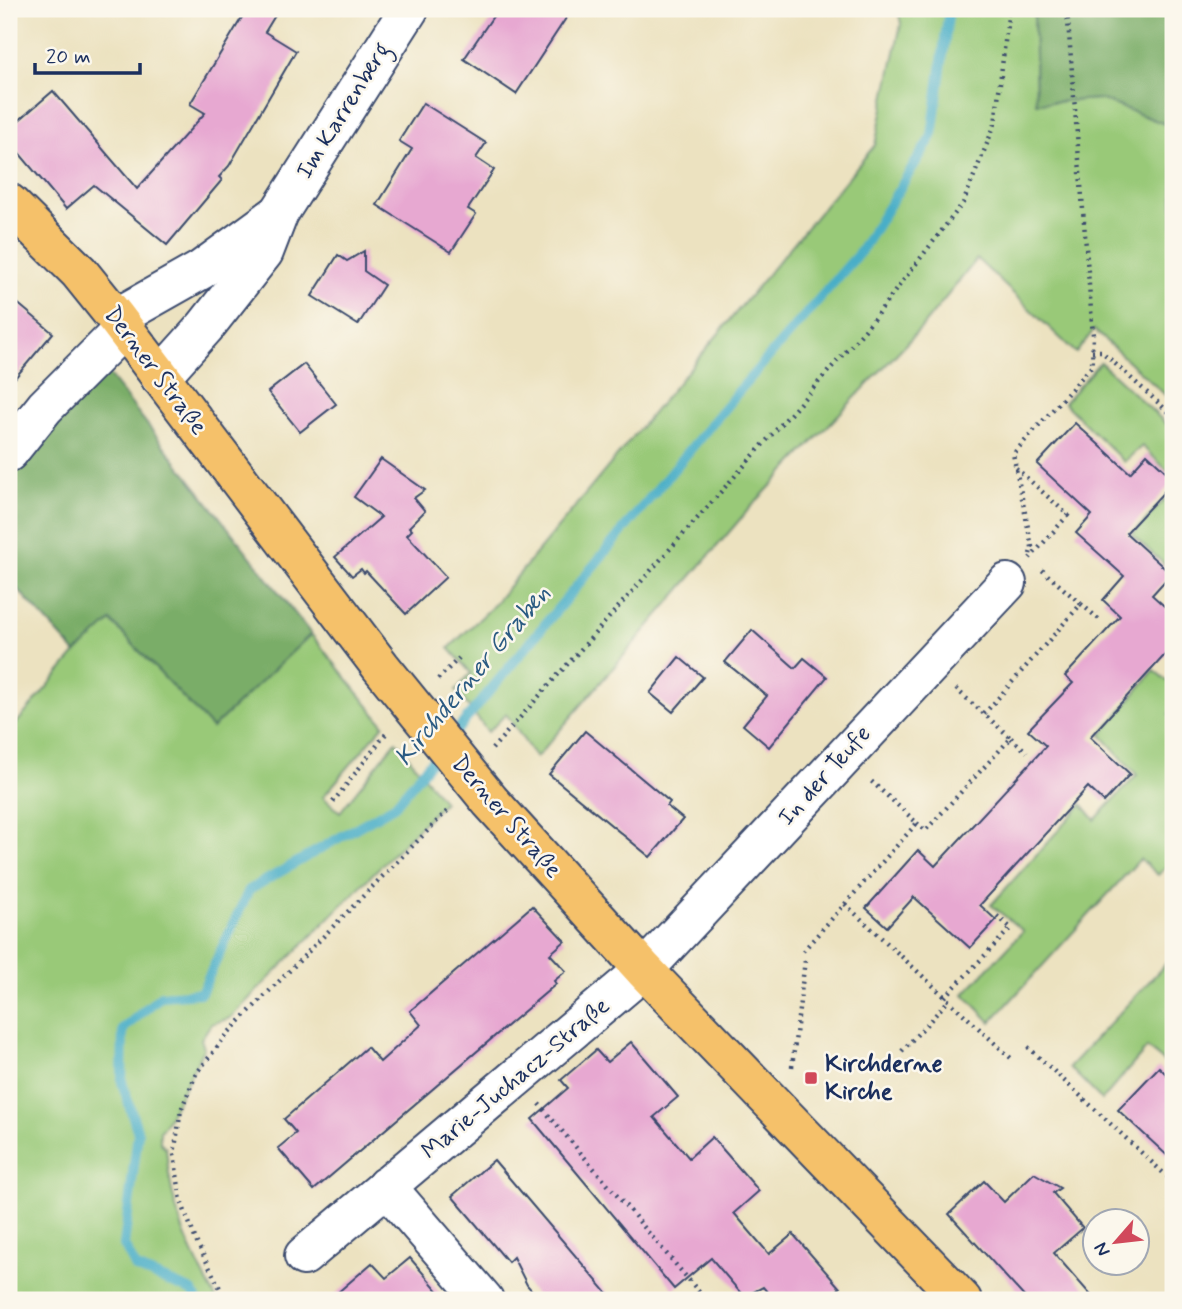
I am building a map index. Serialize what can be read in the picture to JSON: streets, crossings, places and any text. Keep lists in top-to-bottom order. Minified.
{"streets":{"main road":["Derner Straße"],"street":["Im Karrenberg","In der Teufe","Marie-Juchacz-Straße"]},"crossings":[["Im Karrenberg","Derner Straße"],["Derner Straße","In der Teufe"],["Derner Straße","Marie-Juchacz-Straße"],["In der Teufe","Marie-Juchacz-Straße"]],"water":["Kirchderner Graben"],"places":{"transit":["Kirchderne Kirche"]},"scale_bar":"20 m","north":"bottom left"}
